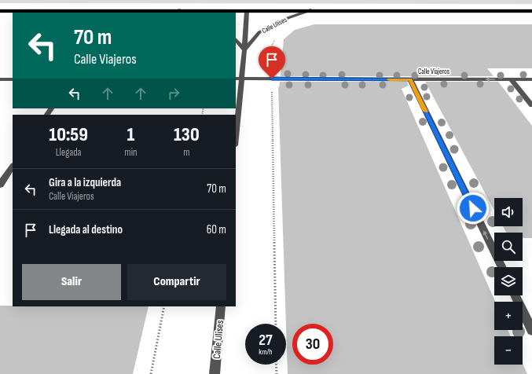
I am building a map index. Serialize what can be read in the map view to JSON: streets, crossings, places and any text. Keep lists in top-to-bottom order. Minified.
{"streets":{"street":["Calle Ulises","Calle Viajeros"]},"page":{"turn":["70 m","Calle Viajeros"],"eta":["10:59","Llegada","1","min","130","m"],"list":[{"name":"Gira a la izquierda","note":"Calle Viajeros","value":"70 m"},{"name":"Llegada al destino","value":"60 m"}],"map_buttons":["+","−"],"buttons":["Salir","Compartir"],"speed":"27 km/h","limit":"30"}}
